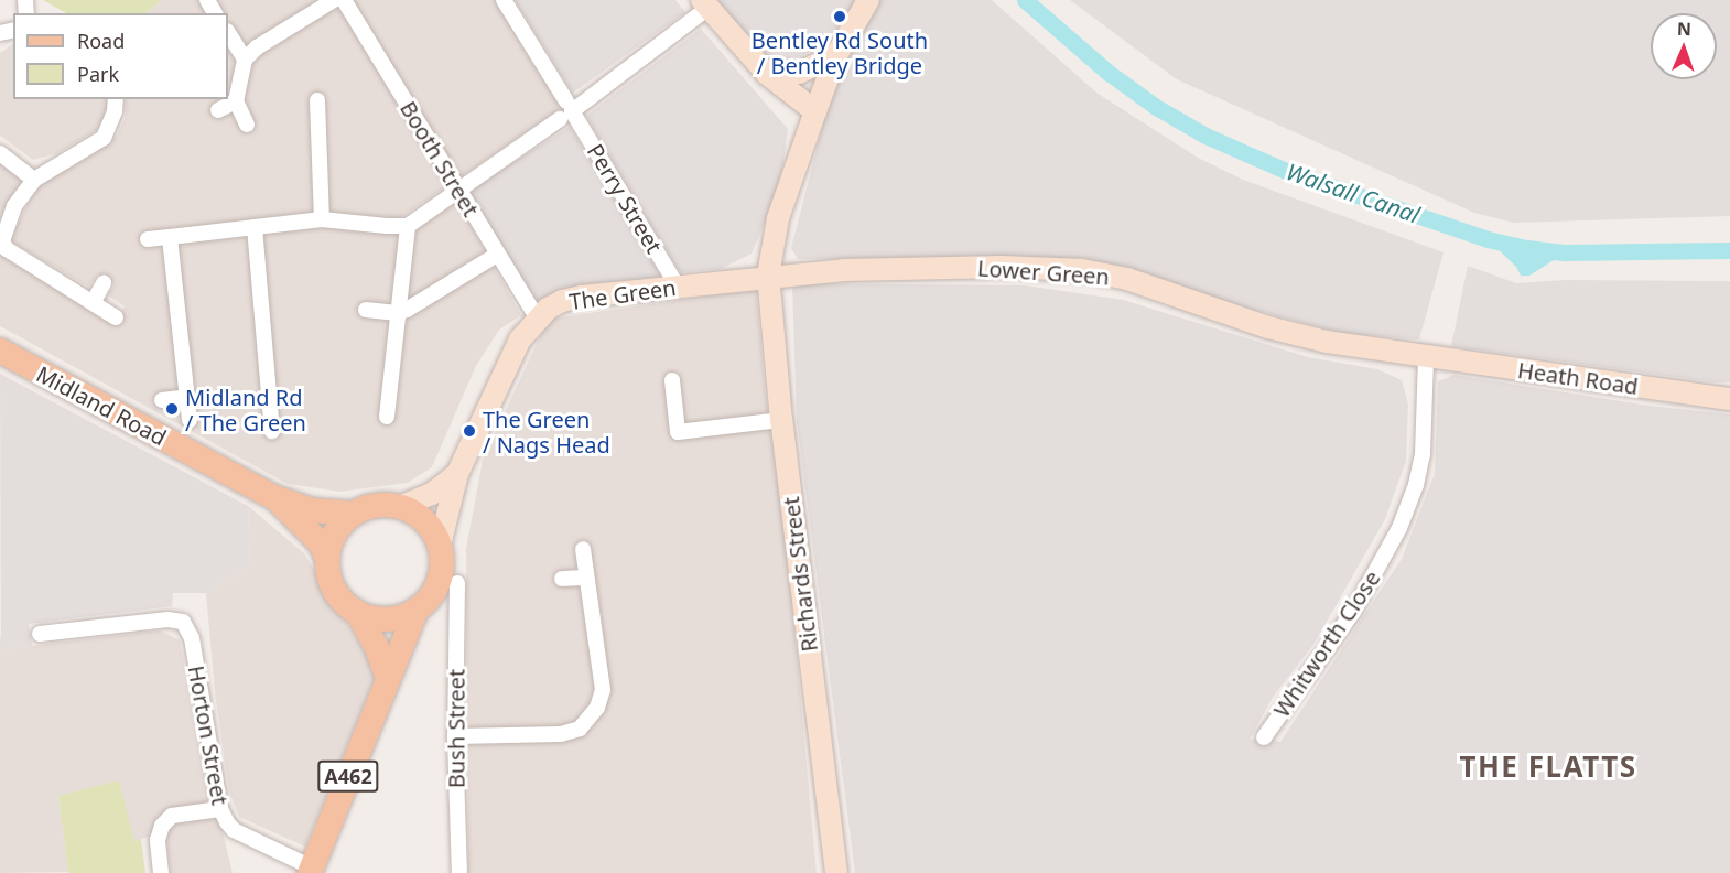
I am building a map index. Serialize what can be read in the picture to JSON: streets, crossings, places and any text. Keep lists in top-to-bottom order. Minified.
{"streets":{"main road":["Midland Road","A462"],"street":["Booth Street","Perry Street","Lower Green","The Green","Heath Road","Richards Street","Whitworth Close","Bush Street","Horton Street"]},"crossings":[["Booth Street","The Green"],["Perry Street","The Green"],["Lower Green","The Green"],["Lower Green","Heath Road"],["Lower Green","Richards Street"],["Lower Green","Whitworth Close"],["The Green","Midland Road"],["The Green","Richards Street"],["The Green","A462"],["Heath Road","Whitworth Close"],["Midland Road","A462"],["Horton Street","A462"]],"districts":["THE FLATTS"],"water":["Walsall Canal"],"places":["Bentley Rd South / Bentley Bridge","Midland Rd / The Green","The Green / Nags Head"],"legend":["Road","Park"],"north":"top"}
